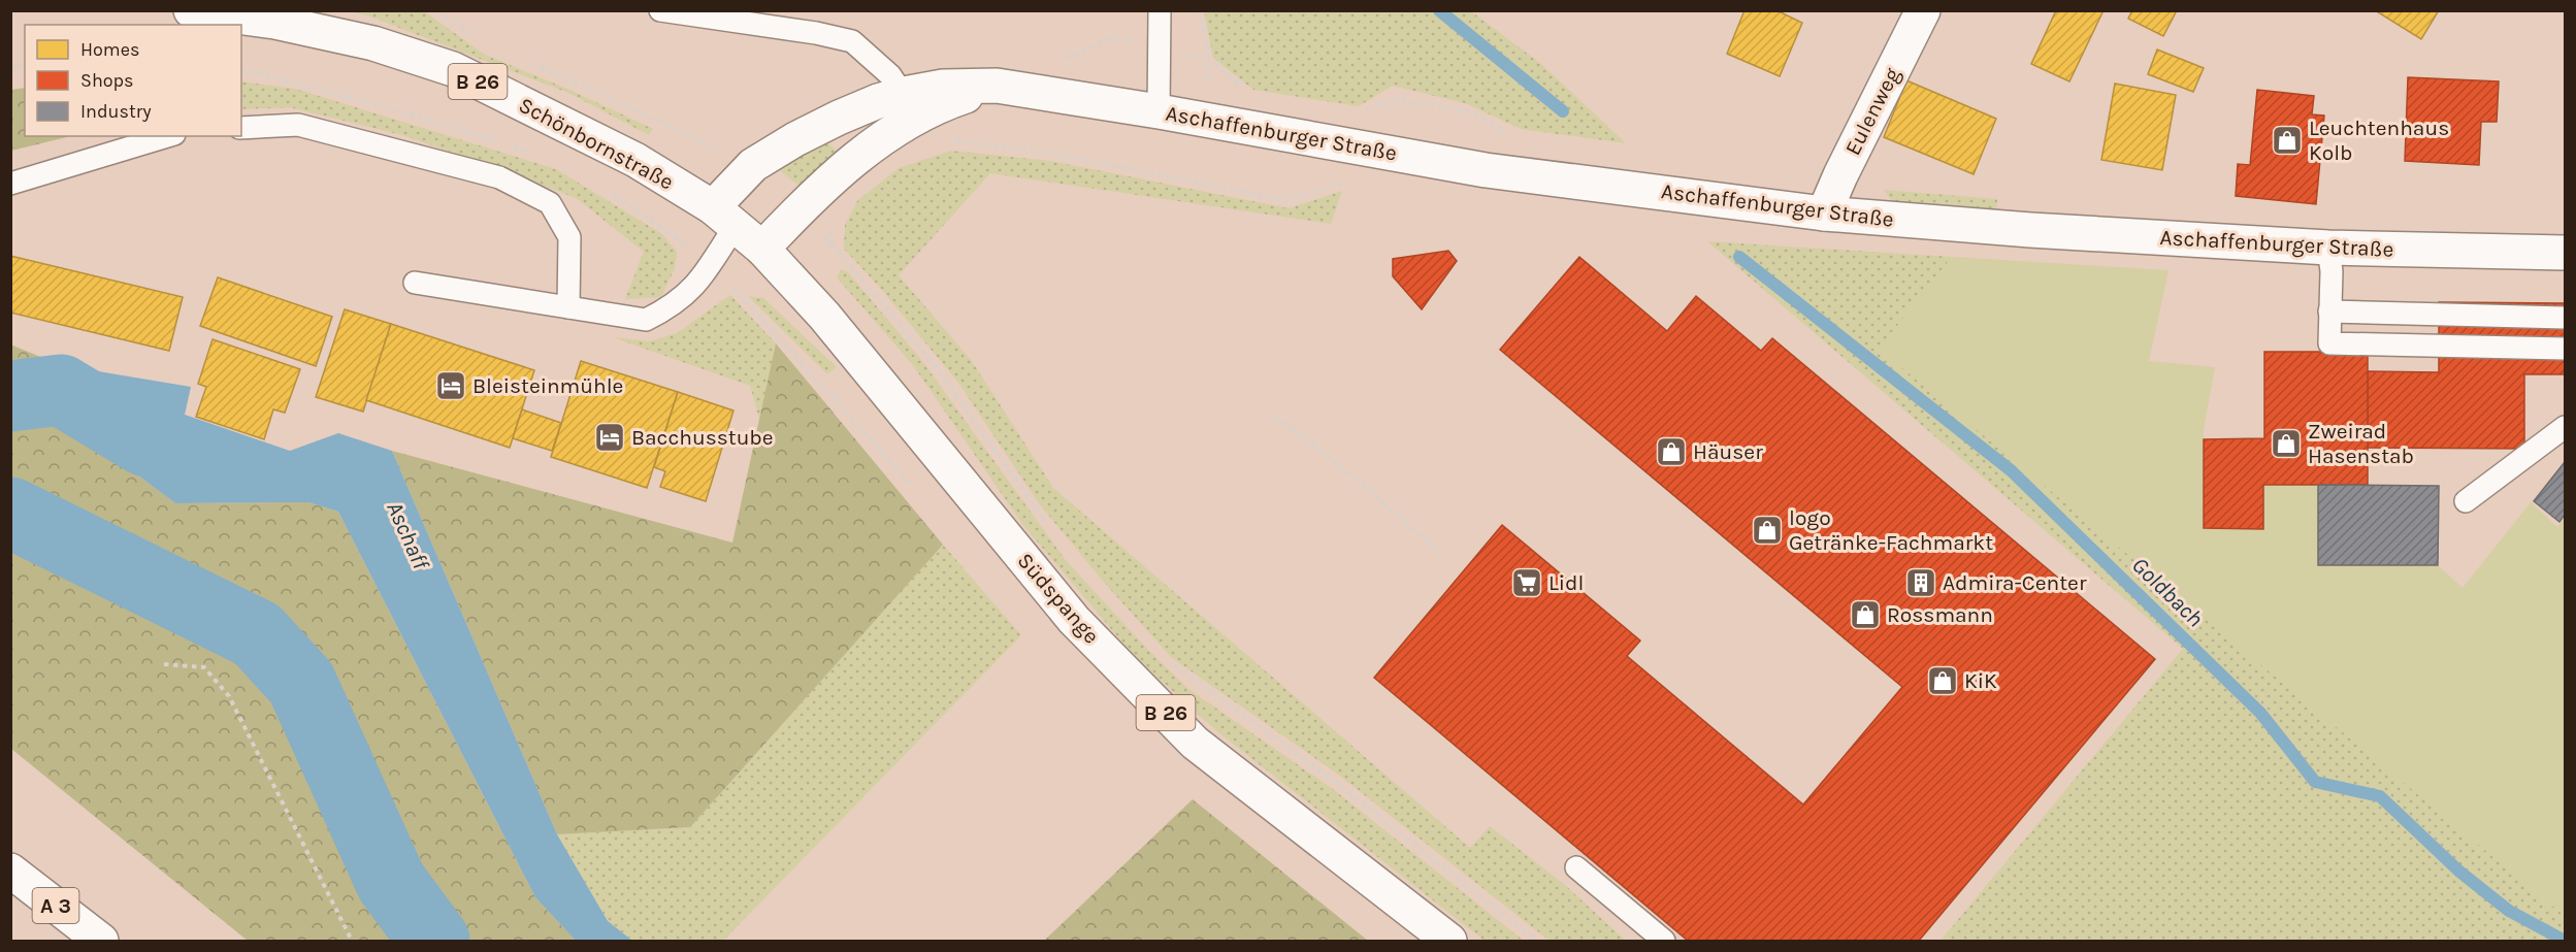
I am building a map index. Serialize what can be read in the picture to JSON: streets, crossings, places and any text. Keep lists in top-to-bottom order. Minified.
{"streets":{"main road":["B 26","Eulenweg","Aschaffenburger Straße","Schönbornstraße","Südspange","A 3"]},"crossings":[["Eulenweg","Aschaffenburger Straße"],["Aschaffenburger Straße","Schönbornstraße"],["Aschaffenburger Straße","Südspange"],["Schönbornstraße","Südspange"]],"water":["Aschaff","Goldbach"],"places":{"shop":["Leuchtenhaus Kolb","Zweirad Hasenstab","Häuser","logo Getränke-Fachmarkt","Rossmann","KiK"],"hotel":["Bleisteinmühle","Bacchusstube"],"supermarket":["Lidl"],"building":["Admira-Center"]},"legend":["Homes","Shops","Industry"]}
